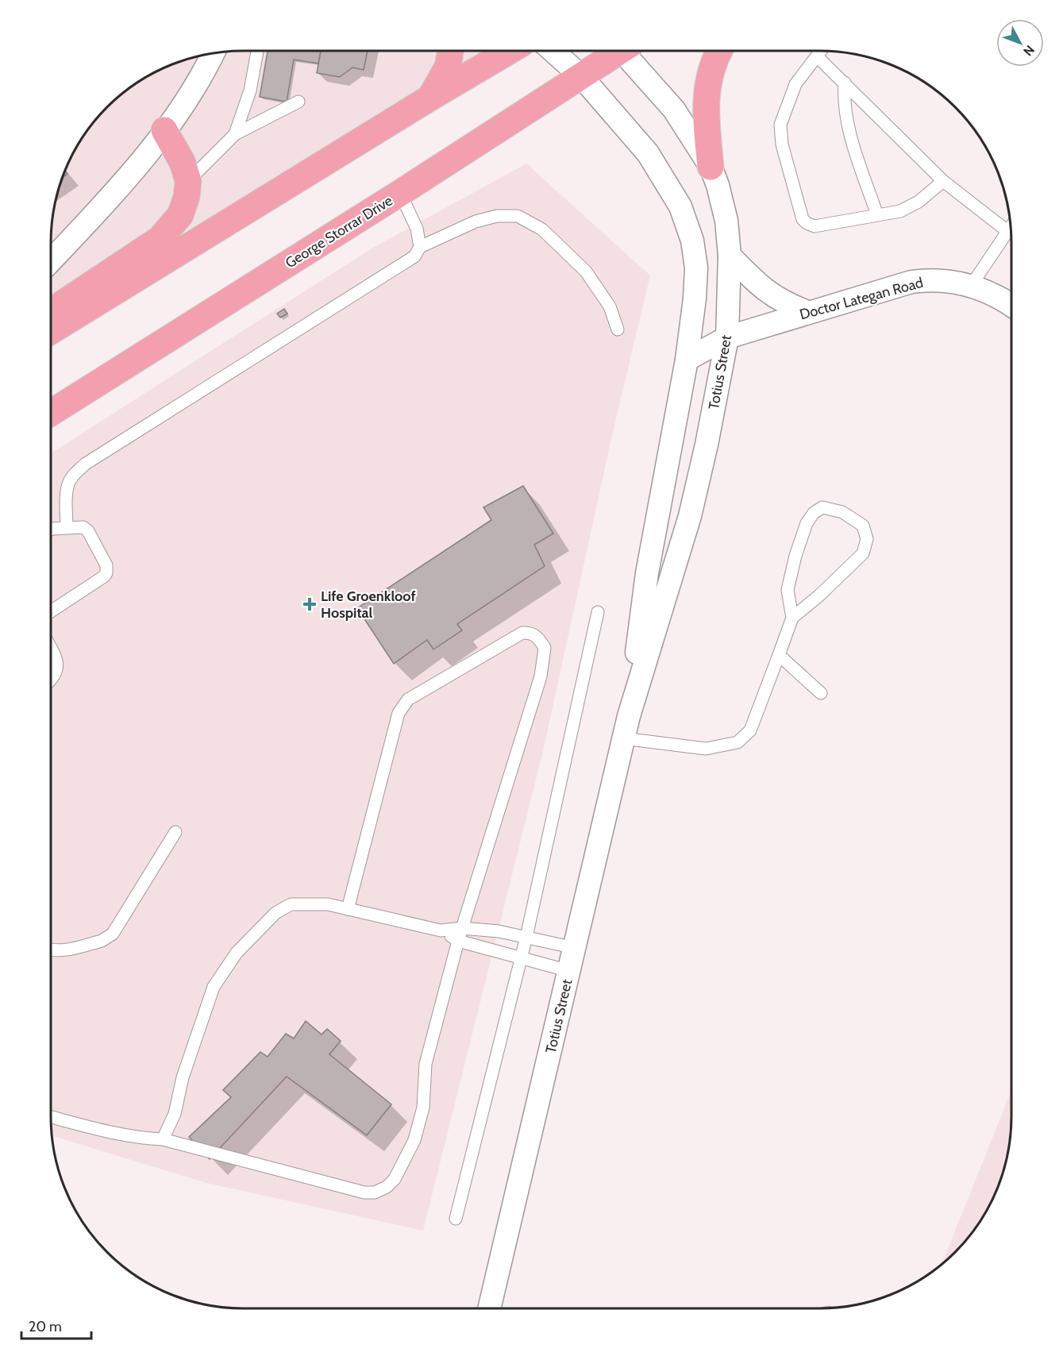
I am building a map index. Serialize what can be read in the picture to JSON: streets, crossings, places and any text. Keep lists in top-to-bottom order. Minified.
{"streets":{"main road":["George Storrar Drive"],"street":["Doctor Lategan Road","Totius Street"]},"crossings":[["George Storrar Drive","Totius Street"],["Doctor Lategan Road","Totius Street"]],"places":{"health":["Life Groenkloof Hospital"]},"scale_bar":"20 m","north":"bottom right"}
